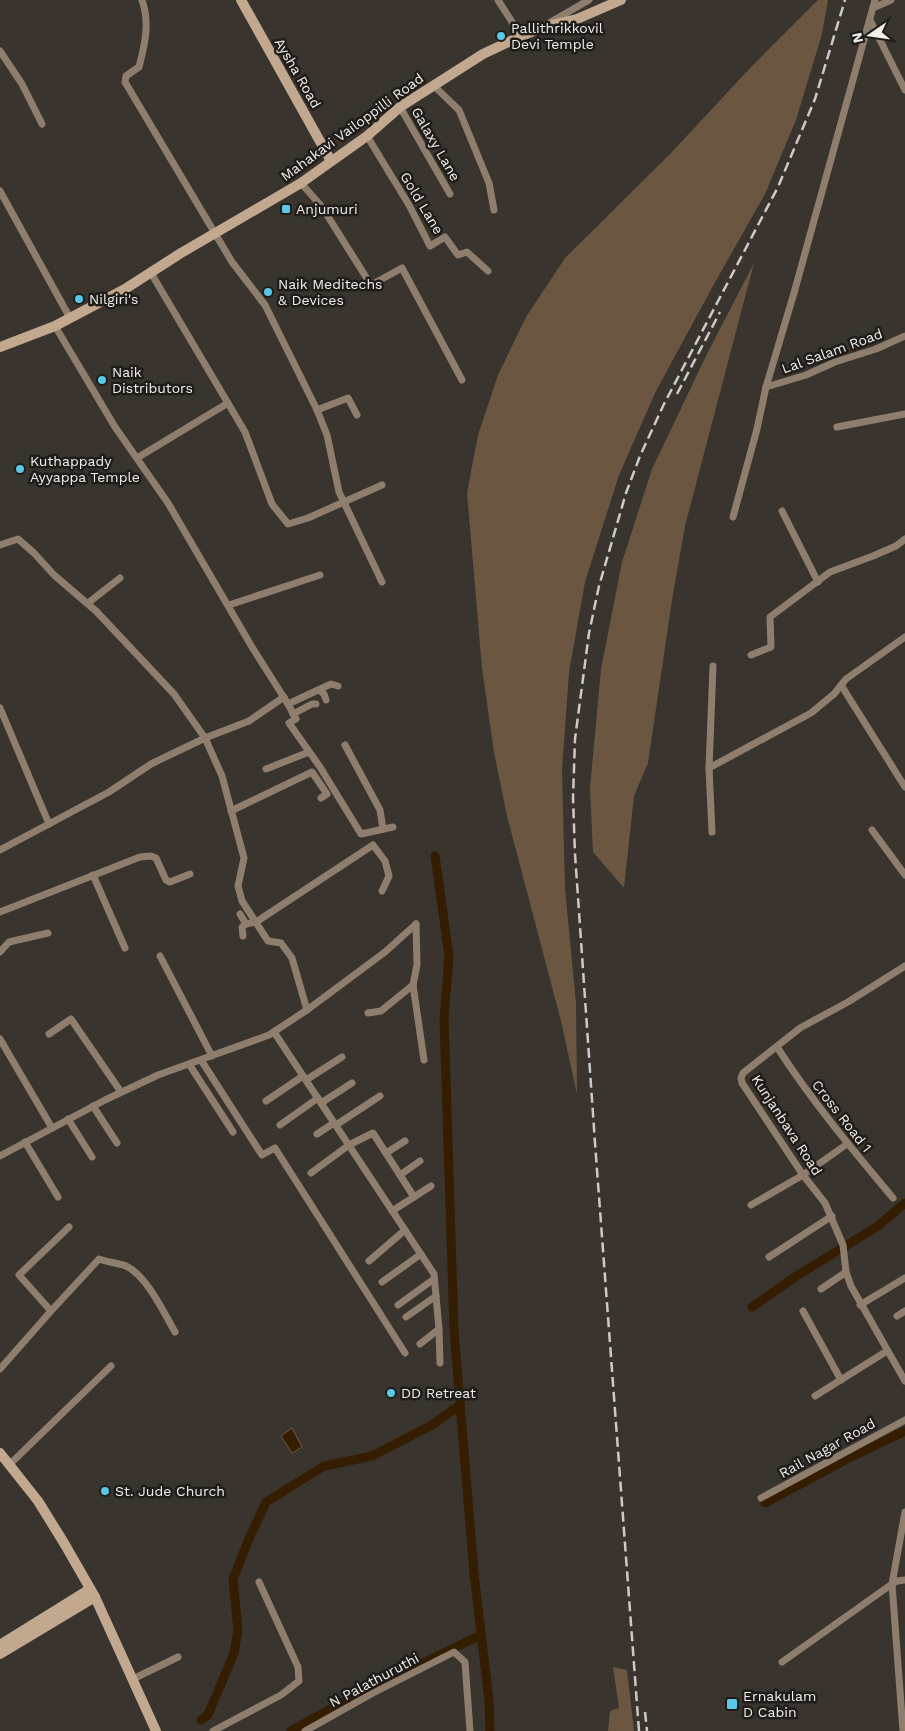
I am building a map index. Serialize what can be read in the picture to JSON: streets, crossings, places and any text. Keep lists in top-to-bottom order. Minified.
{"streets":{"main road":["Aysha Road","Mahakavi Vailoppilli Road"],"street":["Galaxy Lane","Gold Lane","Lal Salam Road","Cross Road 1","Kunjanbava Road","Rail Nagar Road","N Palathuruthi"]},"crossings":[["Aysha Road","Mahakavi Vailoppilli Road"],["Mahakavi Vailoppilli Road","Galaxy Lane"],["Mahakavi Vailoppilli Road","Gold Lane"],["Cross Road 1","Kunjanbava Road"]],"places":{"other":["Pallithrikkovil Devi Temple","Naik Meditechs & Devices","Nilgiri's","Naik Distributors","Kuthappady Ayyappa Temple","DD Retreat","St. Jude Church"],"transit":["Anjumuri","Ernakulam D Cabin"]},"north":"left"}
